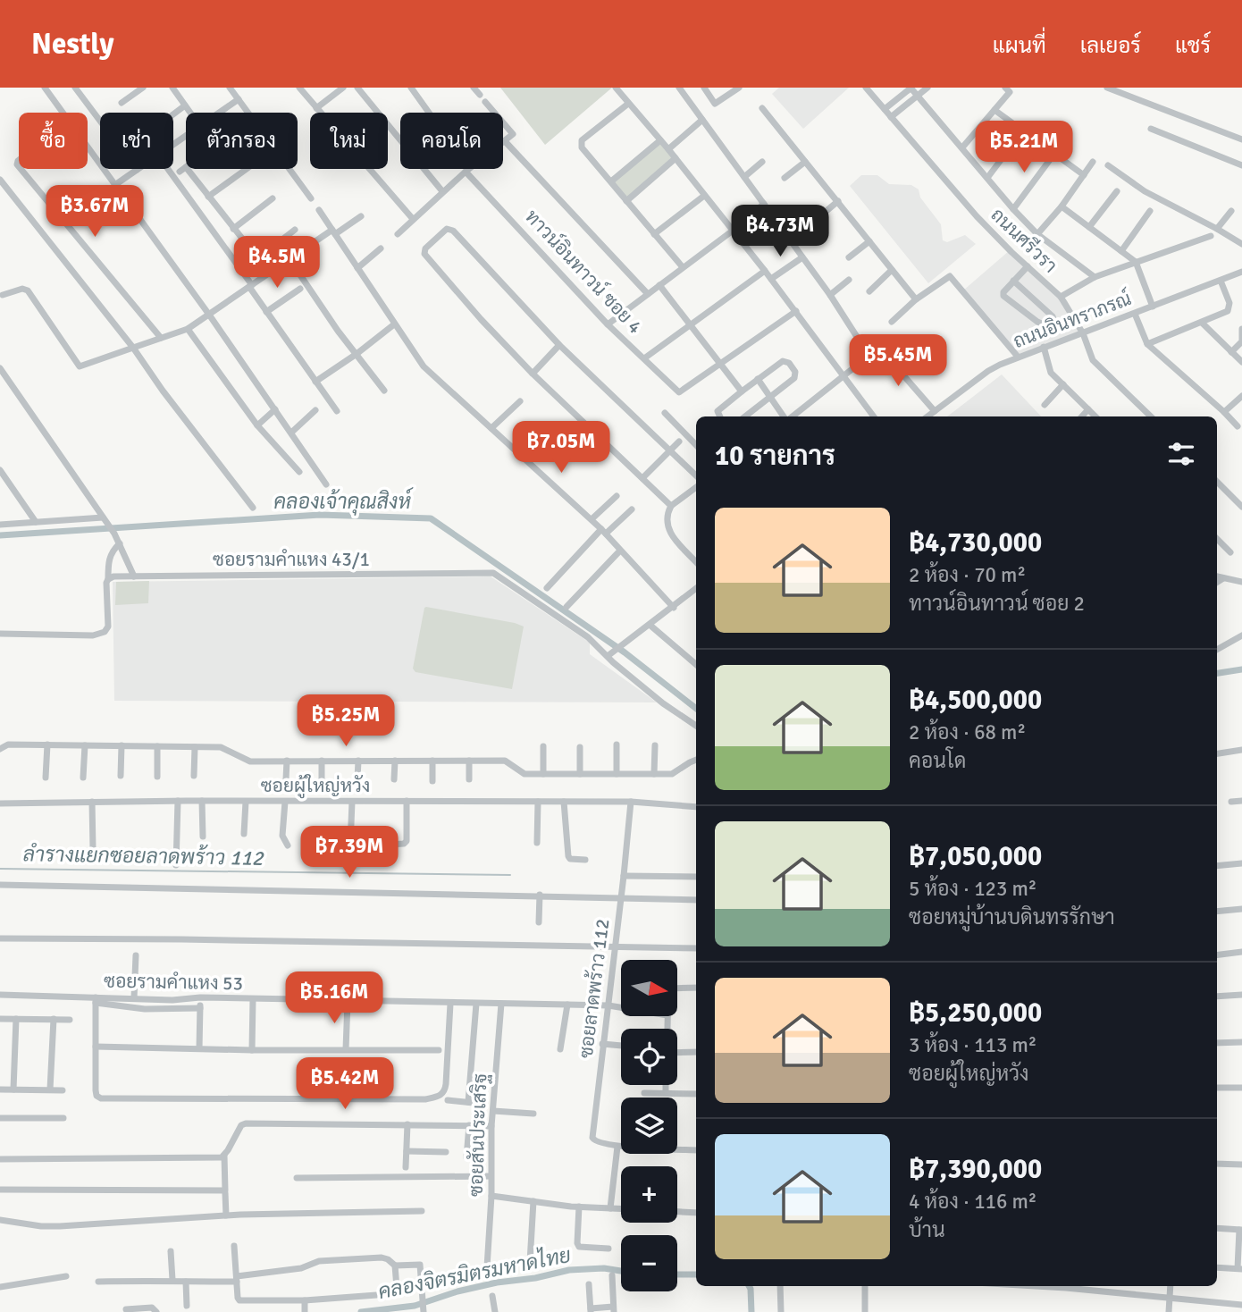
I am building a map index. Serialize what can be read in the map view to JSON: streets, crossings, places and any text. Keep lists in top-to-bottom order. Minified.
{"streets":{"street":["ถนนศรีวรา","ทาวน์อินทาวน์ ซอย 4","ถนนอินทราภรณ์","ซอยรามคำแหง 43/1","ซอยผู้ใหญ่หวัง","ซอยรามคำแหง 53","ซอยลาดพร้าว 112","ซอยสันประเสริฐ"]},"crossings":[["ถนนศรีวรา","ถนนอินทราภรณ์"],["ซอยผู้ใหญ่หวัง","ซอยลาดพร้าว 112"],["ซอยรามคำแหง 53","ซอยลาดพร้าว 112"],["ซอยรามคำแหง 53","ซอยสันประเสริฐ"]],"water":["คลองเจ้าคุณสิงห์","ลำรางแยกซอยลาดพร้าว 112","คลองจิตรมิตรมหาดไทย"],"north":"right","page":{"header":"Nestly","nav":["แผนที่","เลเยอร์","แชร์"],"chip":["ซื้อ","เช่า","ตัวกรอง","ใหม่","คอนโด"],"price":["฿5.21M","฿3.67M","฿4.73M","฿4.5M","฿5.45M","฿7.05M","฿5.25M","฿7.39M","฿5.16M","฿5.42M"],"heading":"10 รายการ","list":[{"name":"฿4,730,000","note":"2 ห้อง · 70 m² · ทาวน์อินทาวน์ ซอย 2"},{"name":"฿4,500,000","note":"2 ห้อง · 68 m² · คอนโด"},{"name":"฿7,050,000","note":"5 ห้อง · 123 m² · ซอยหมู่บ้านบดินทรรักษา"},{"name":"฿5,250,000","note":"3 ห้อง · 113 m² · ซอยผู้ใหญ่หวัง"},{"name":"฿7,390,000","note":"4 ห้อง · 116 m² · บ้าน"}],"map_buttons":["+","−"]}}
